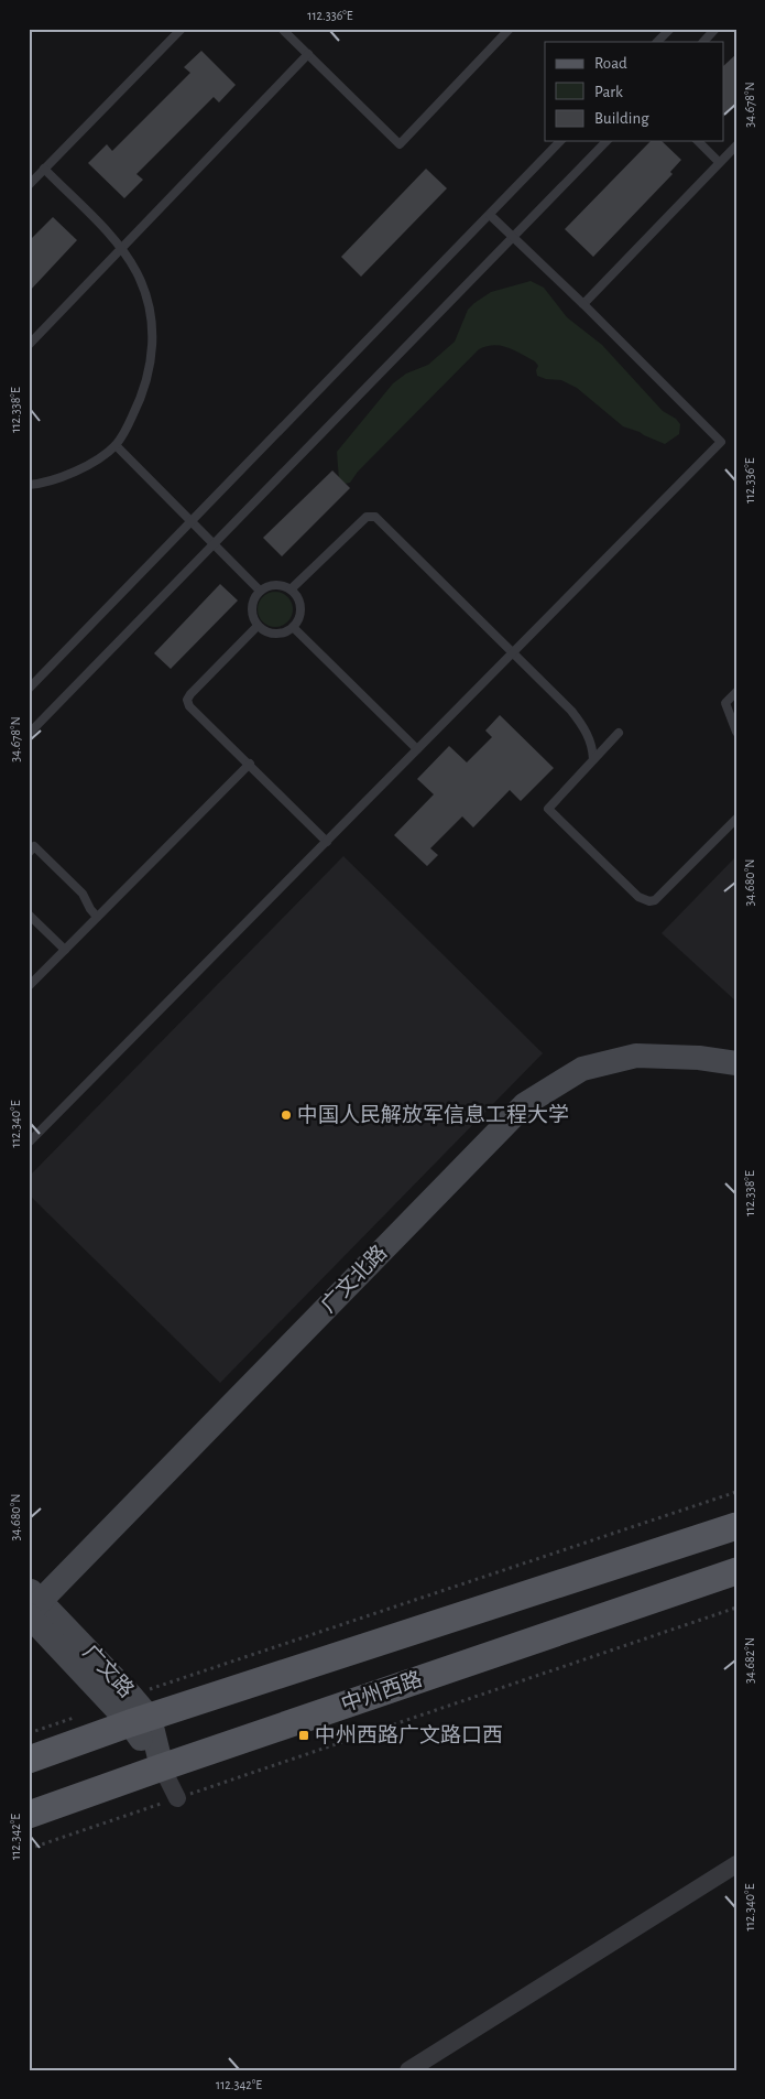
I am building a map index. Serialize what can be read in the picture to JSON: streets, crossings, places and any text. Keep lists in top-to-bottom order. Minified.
{"streets":{"main road":["中州西路"],"street":["广文北路","广文路"]},"crossings":[["广文北路","广文路"],["广文路","中州西路"]],"places":{"other":["中国人民解放军信息工程大学"],"transit":["中州西路广文路口西"]},"legend":["Road","Park","Building"],"coordinates":["112.336°E","34.678°N","112.338°E","34.680°N","112.340°E","34.682°N","112.342°E"]}
